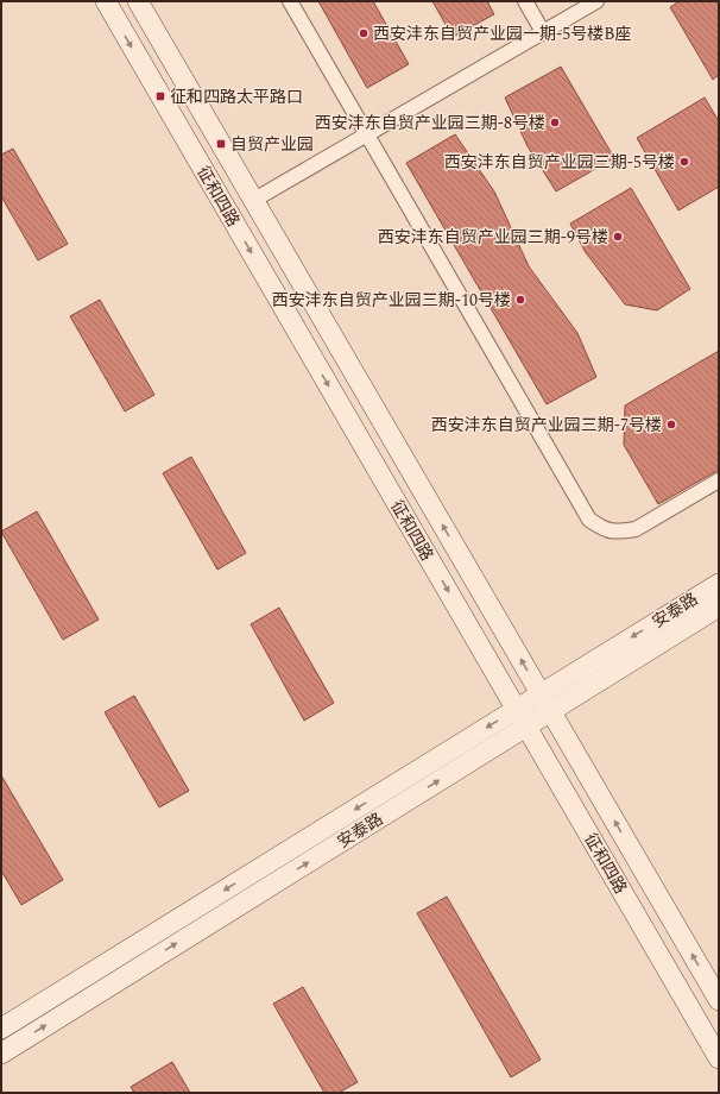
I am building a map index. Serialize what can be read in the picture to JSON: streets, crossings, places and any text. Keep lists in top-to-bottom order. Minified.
{"streets":{"street":["征和四路","安泰路"]},"crossings":[["征和四路","安泰路"]],"places":{"other":["西安沣东自贸产业园一期-5号楼B座","西安沣东自贸产业园三期-8号楼","西安沣东自贸产业园三期-5号楼","西安沣东自贸产业园三期-9号楼","西安沣东自贸产业园三期-10号楼","西安沣东自贸产业园三期-7号楼"],"transit":["征和四路太平路口","自贸产业园"]}}
